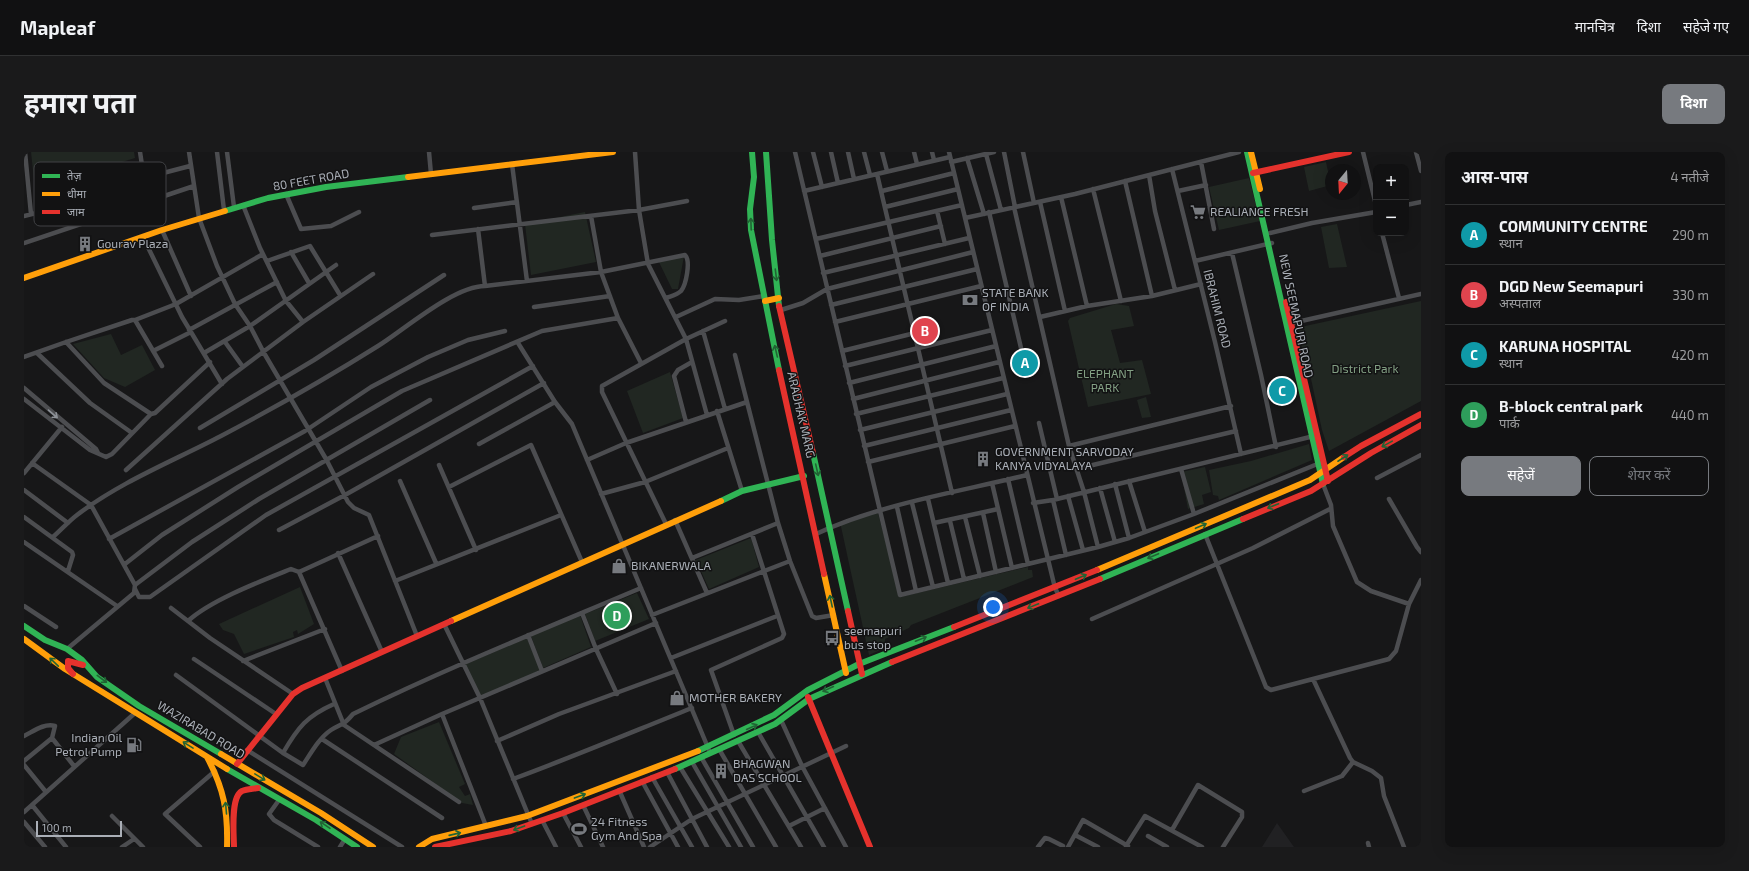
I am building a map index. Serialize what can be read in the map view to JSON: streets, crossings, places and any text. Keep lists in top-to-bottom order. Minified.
{"streets":{"main road":["80 FEET ROAD","NEW SEEMAPURI ROAD","ARADHAK MARG","WAZIRABAD ROAD"],"street":["IBRAHIM ROAD"]},"parks":["District Park","ELEPHANT PARK"],"places":{"supermarket":["REALIANCE FRESH"],"building":["Gourav Plaza","GOVERNMENT SARVODAY KANYA VIDYALAYA","BHAGWAN DAS SCHOOL"],"bank":["STATE BANK OF INDIA"],"shop":["BIKANERWALA","MOTHER BAKERY"],"bus stop":["seemapuri bus stop"],"fuel station":["Indian Oil Petrol Pump"],"sports":["24 Fitness Gym And Spa"]},"legend":["तेज़","धीमा","जाम"],"scale_bar":"100 m","north":"bottom","page":{"header":"Mapleaf","nav":["मानचित्र","दिशा","सहेजे गए"],"buttons":["दिशा",["सहेजें","शेयर करें"]],"title":"हमारा पता","heading":["आस-पास","4 नतीजे"],"map_buttons":["+","−"],"list":[{"mark":"A","name":"COMMUNITY CENTRE","note":"स्थान","value":"290 m"},{"mark":"B","name":"DGD New Seemapuri","note":"अस्पताल","value":"330 m"},{"mark":"C","name":"KARUNA HOSPITAL","note":"स्थान","value":"420 m"},{"mark":"D","name":"B-block central park","note":"पार्क","value":"440 m"}],"pins":["B","A","C","D"],"scale":"100 m"}}
